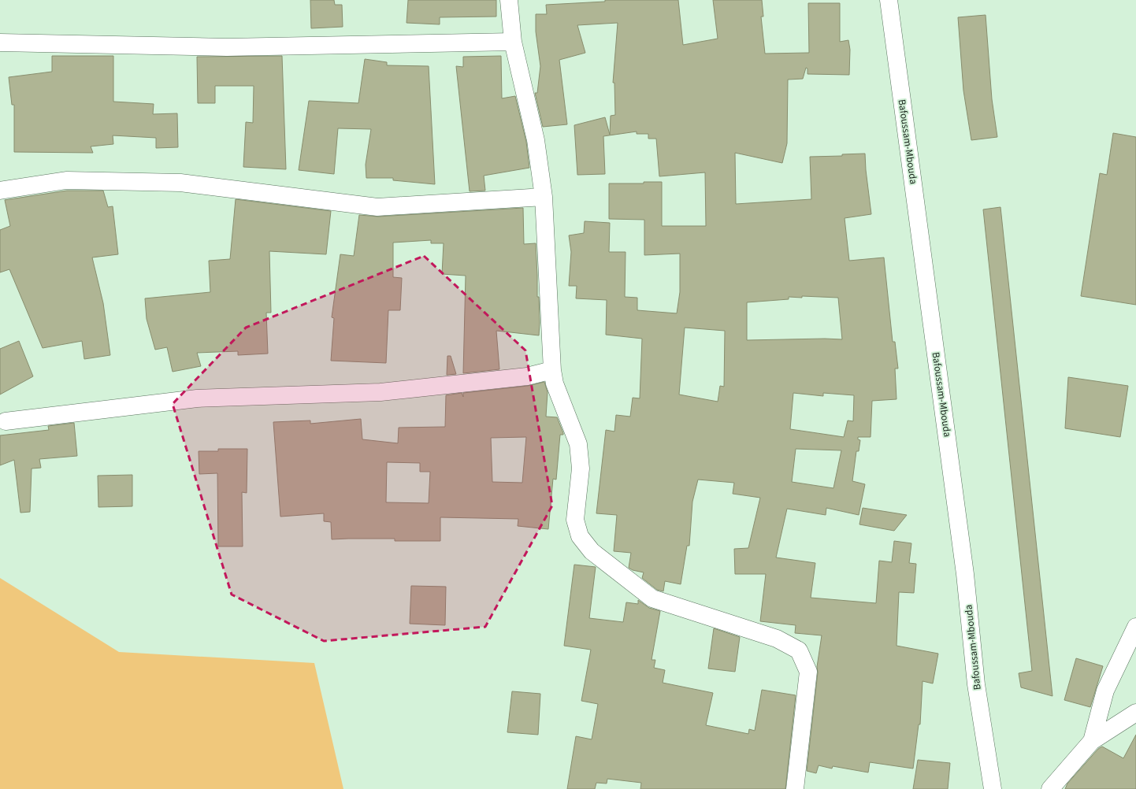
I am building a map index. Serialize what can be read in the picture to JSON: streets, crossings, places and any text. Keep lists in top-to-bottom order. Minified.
{"streets":{"main road":["Bafoussam-Mbouda"]}}
